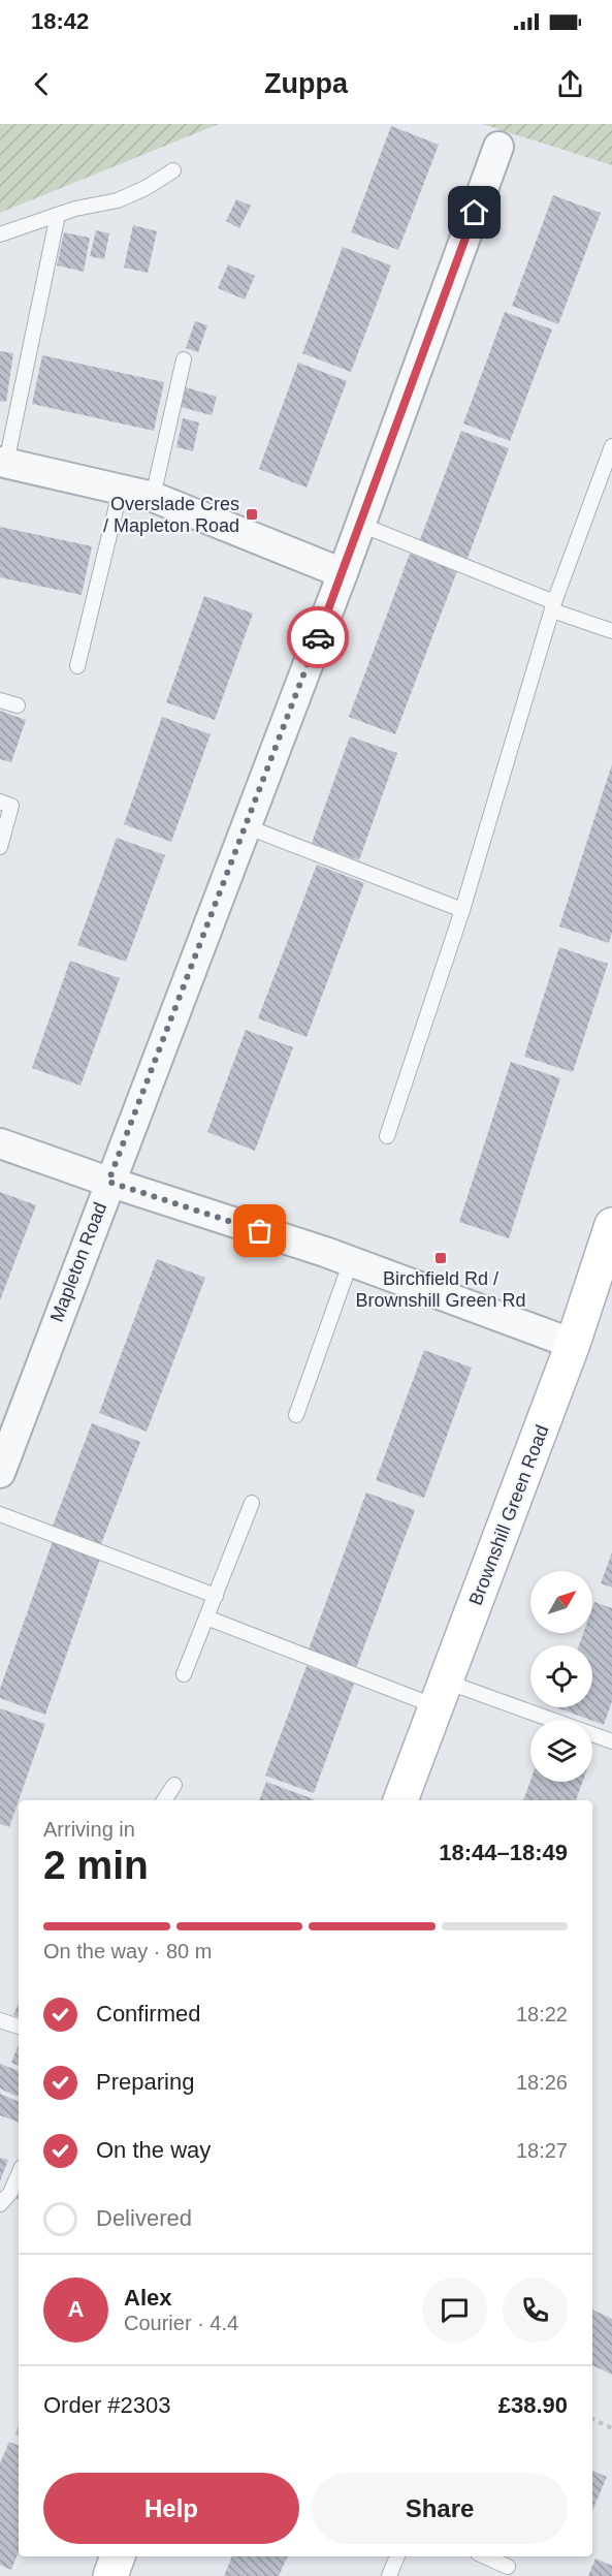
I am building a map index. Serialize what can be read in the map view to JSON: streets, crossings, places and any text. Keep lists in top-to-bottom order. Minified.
{"streets":{"street":["Mapleton Road","Brownshill Green Road"]},"places":{"transit":["Overslade Cres / Mapleton Road","Birchfield Rd / Brownshill Green Rd"]},"north":"top right","page":{"status":"18:42","header":"Zuppa","heading":["2 min","Arriving in","18:44–18:49"],"panel":["Alex","Courier · 4.4","Order #2303","£38.90"],"bar":"On the way · 80 m","list":[["Confirmed","18:22"],["Preparing","18:26"],["On the way","18:27"],"Delivered"],"round":"A","buttons":["Help","Share"]}}
